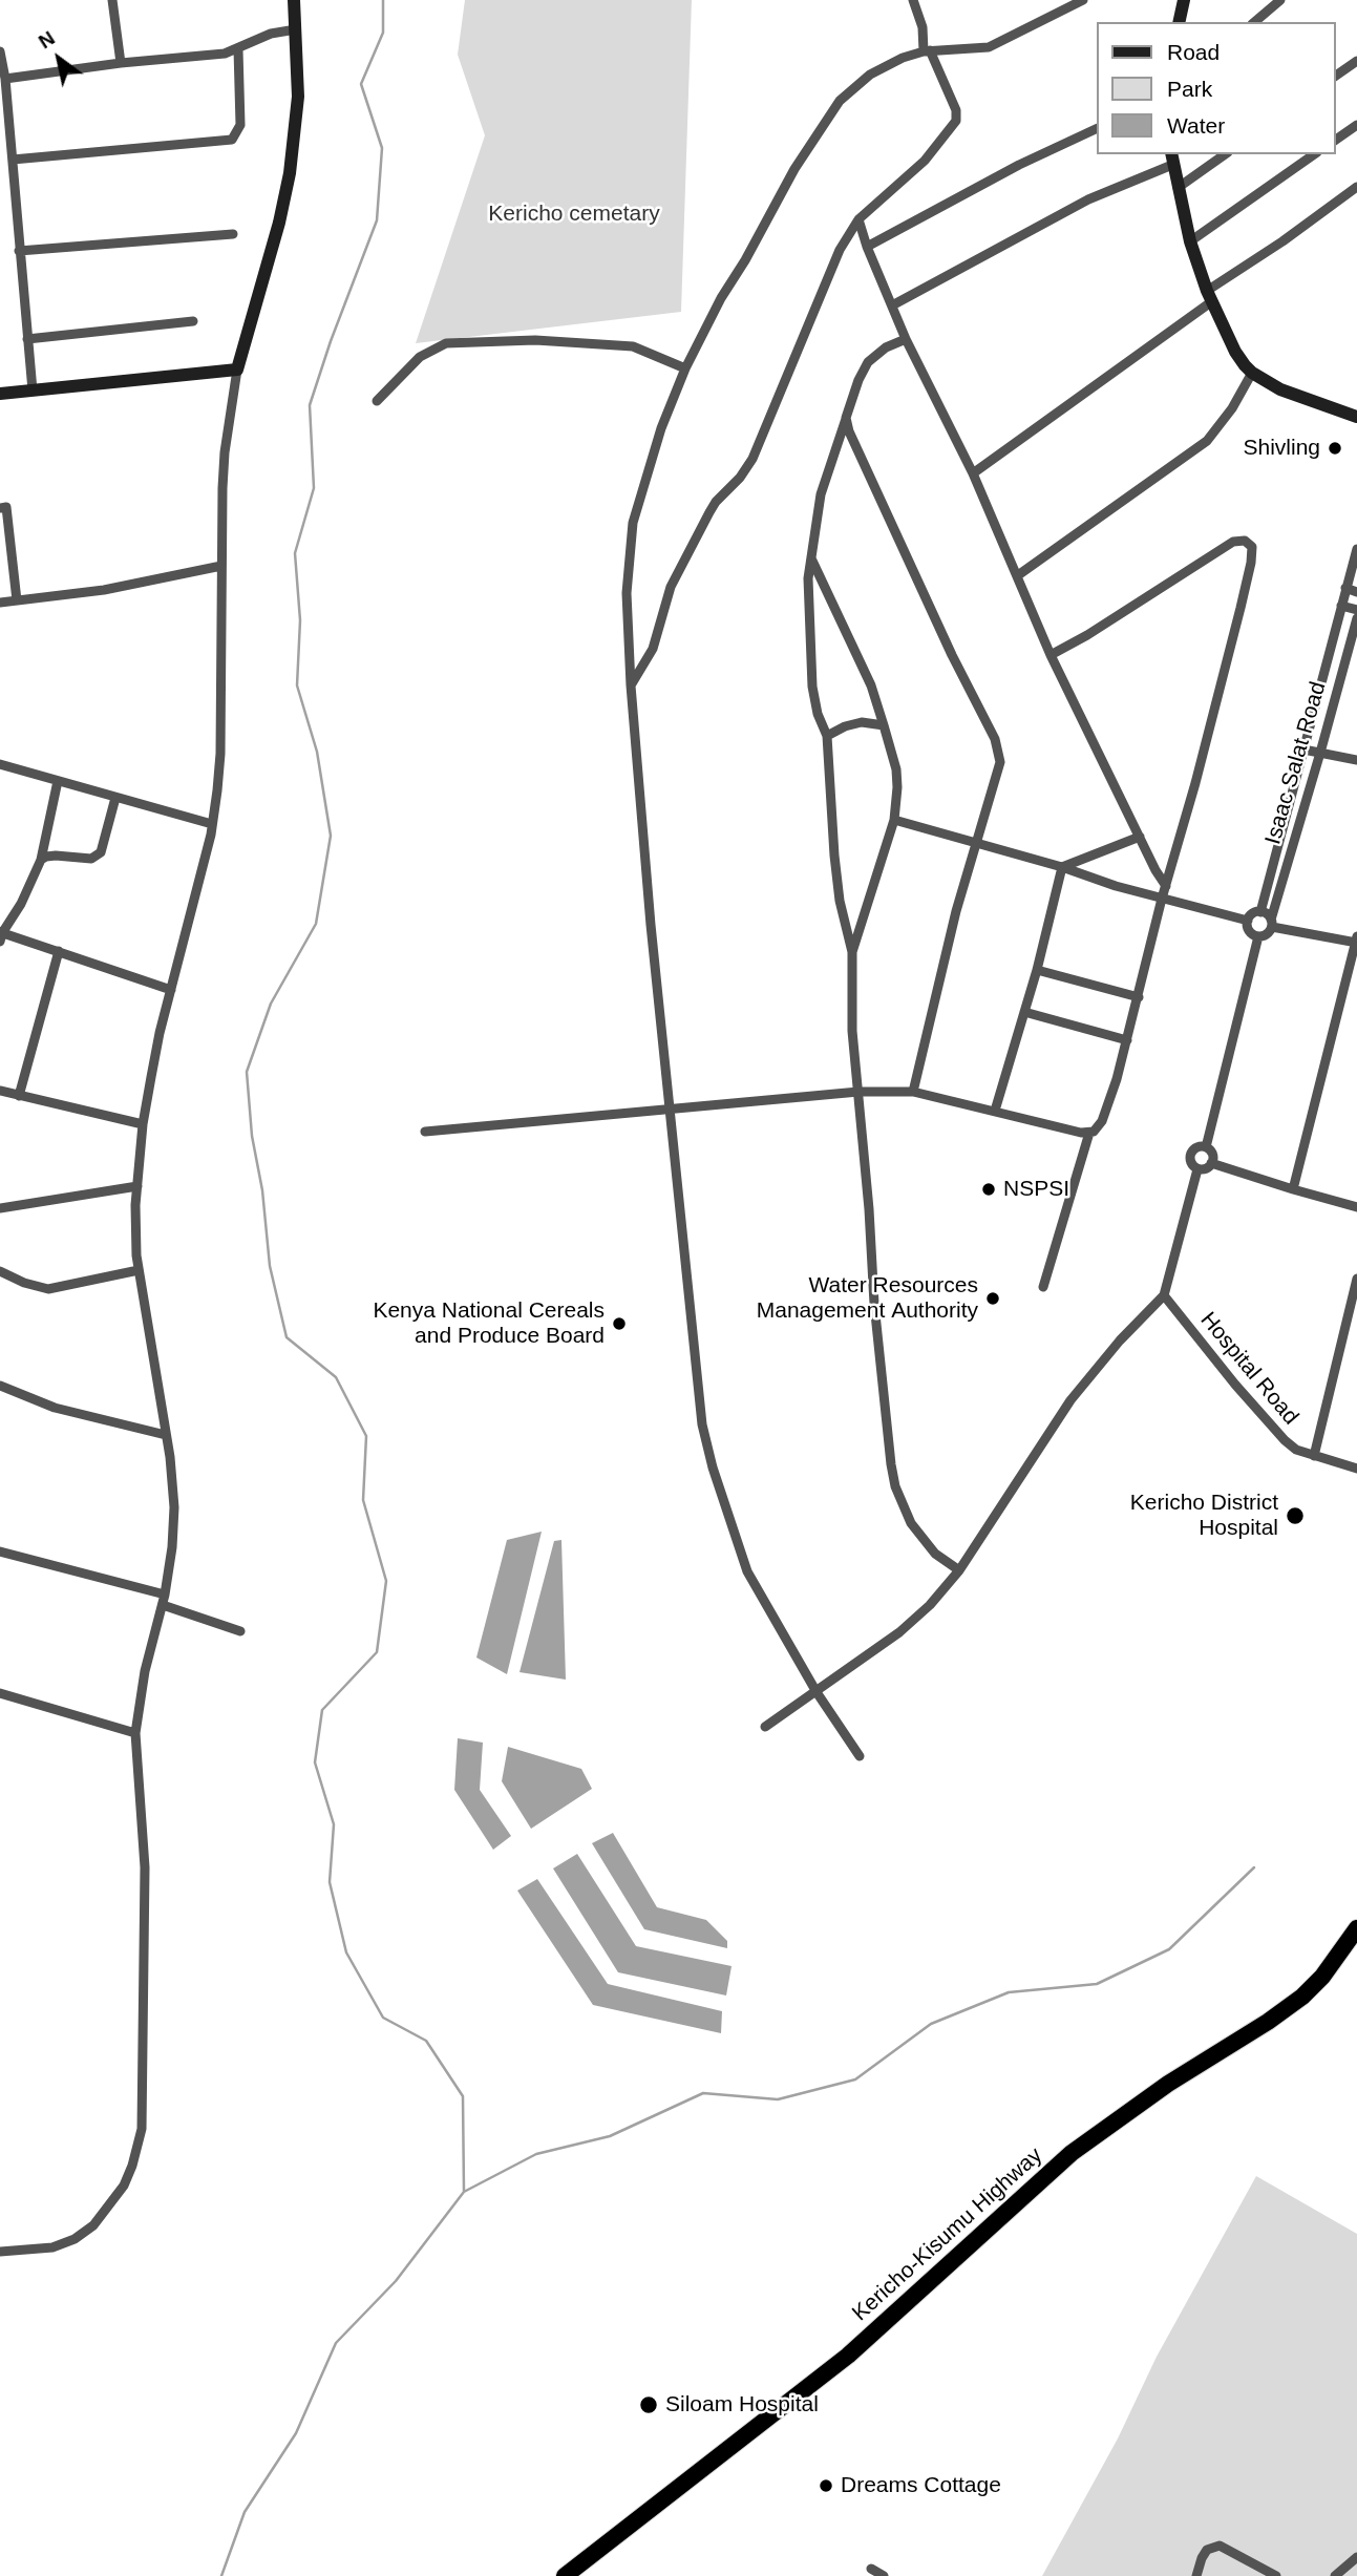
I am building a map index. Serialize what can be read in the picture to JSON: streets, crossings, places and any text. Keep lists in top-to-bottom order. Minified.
{"streets":{"highway":["Kericho-Kisumu Highway"],"street":["Isaac Salat Road","Hospital Road"]},"parks":["Kericho cemetary"],"places":["Shivling","NSPSI","Water Resources Management Authority","Kenya National Cereals and Produce Board","Kericho District Hospital","Siloam Hospital","Dreams Cottage"],"legend":["Road","Park","Water"],"north":"top left"}
